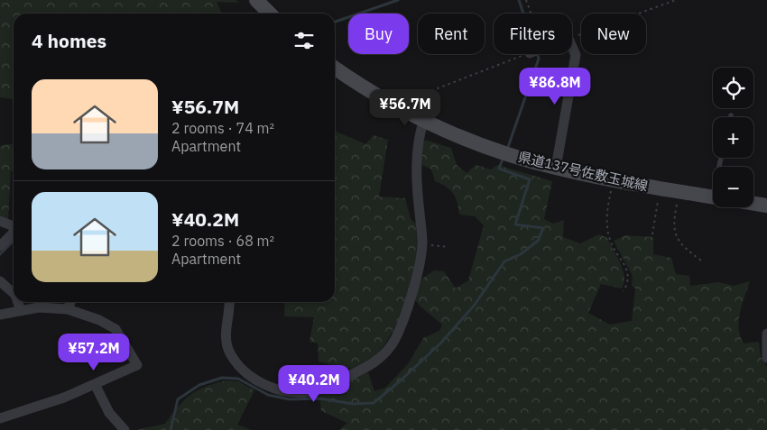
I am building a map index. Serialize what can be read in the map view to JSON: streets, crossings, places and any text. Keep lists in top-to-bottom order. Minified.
{"streets":{"main road":["県道137号佐敷玉城線"]},"page":{"chip":["Buy","Rent","Filters","New"],"heading":"4 homes","map_buttons":["+","−"],"price":["¥86.8M","¥56.7M","¥57.2M","¥40.2M"],"list":[{"name":"¥56.7M","note":"2 rooms · 74 m² · Apartment"},{"name":"¥40.2M","note":"2 rooms · 68 m² · Apartment"}]}}
